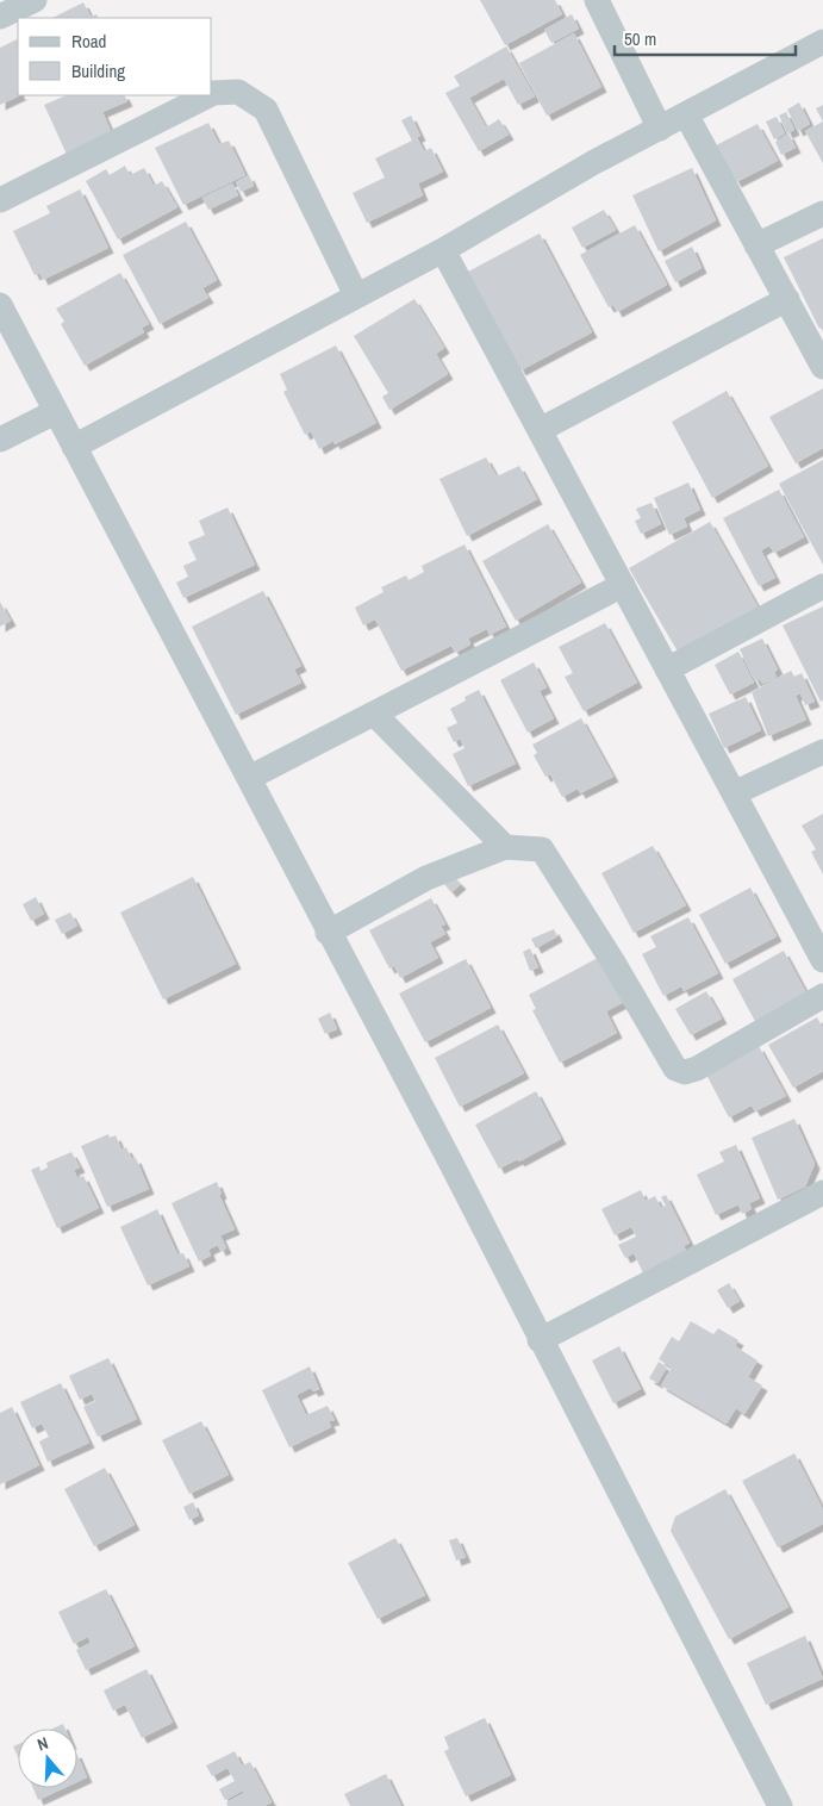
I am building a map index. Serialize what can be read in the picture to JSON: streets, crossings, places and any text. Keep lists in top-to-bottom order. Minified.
{"legend":["Road","Building"],"scale_bar":"50 m","north":"top"}
